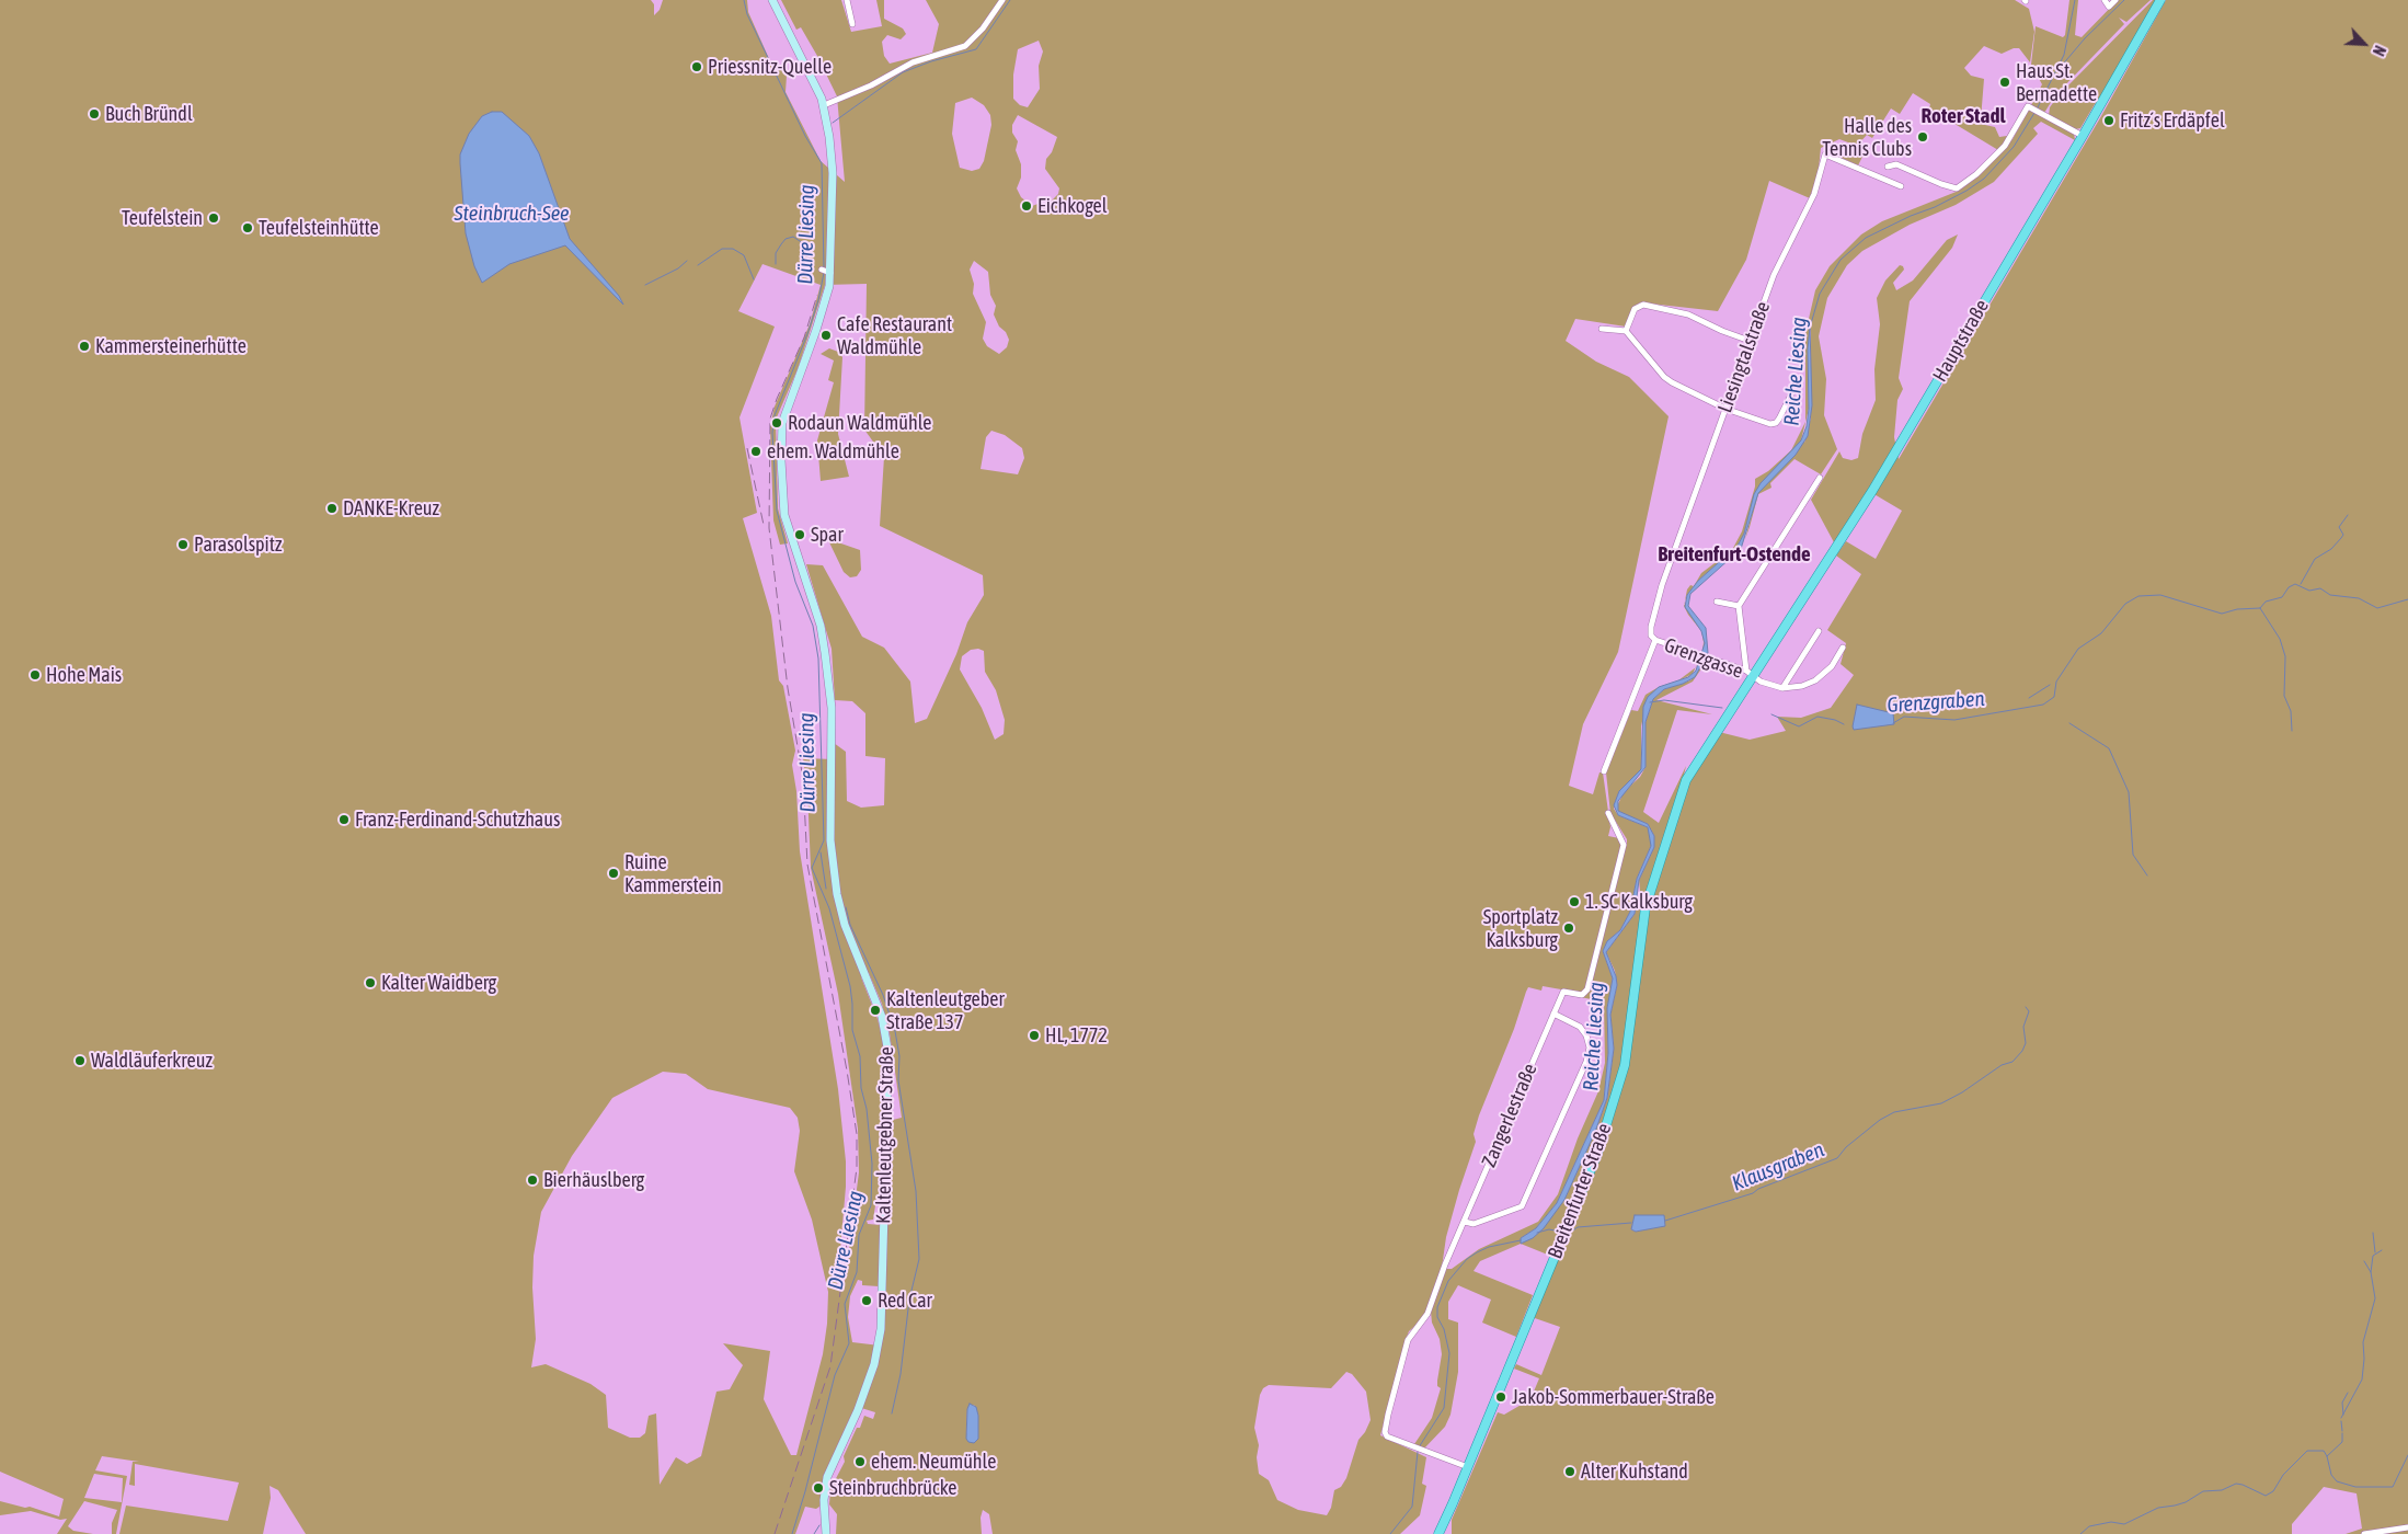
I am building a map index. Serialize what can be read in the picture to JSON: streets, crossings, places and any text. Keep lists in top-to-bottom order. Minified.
{"streets":{"main road":["Hauptstraße","Kaltenleutgebner Straße","Breitenfurter Straße"],"street":["Liesingtalstraße","Grenzgasse","Zangerlestraße"]},"crossings":[["Hauptstraße","Grenzgasse"],["Hauptstraße","Breitenfurter Straße"],["Liesingtalstraße","Grenzgasse"],["Zangerlestraße","Breitenfurter Straße"]],"districts":["Roter Stadl","Breitenfurt-Ostende"],"water":["Steinbruch-See","Dürre Liesing","Reiche Liesing","Grenzgraben","Klausgraben"],"places":["Priessnitz-Quelle","Haus St. Bernadette","Buch Bründl","Fritz´s Erdäpfel","Halle des Tennis Clubs","Eichkogel","Teufelstein","Teufelsteinhütte","Cafe Restaurant Waldmühle","Kammersteinerhütte","Rodaun Waldmühle","ehem. Waldmühle","DANKE-Kreuz","Spar","Parasolspitz","Hohe Mais","Franz-Ferdinand-Schutzhaus","Ruine Kammerstein","1. SC Kalksburg","Sportplatz Kalksburg","Kalter Waidberg","Kaltenleutgeber Straße 137","HL, 1772","Waldläuferkreuz","Bierhäuslberg","Red Car","Jakob-Sommerbauer-Straße","ehem. Neumühle","Alter Kuhstand","Steinbruchbrücke"],"north":"bottom right"}
